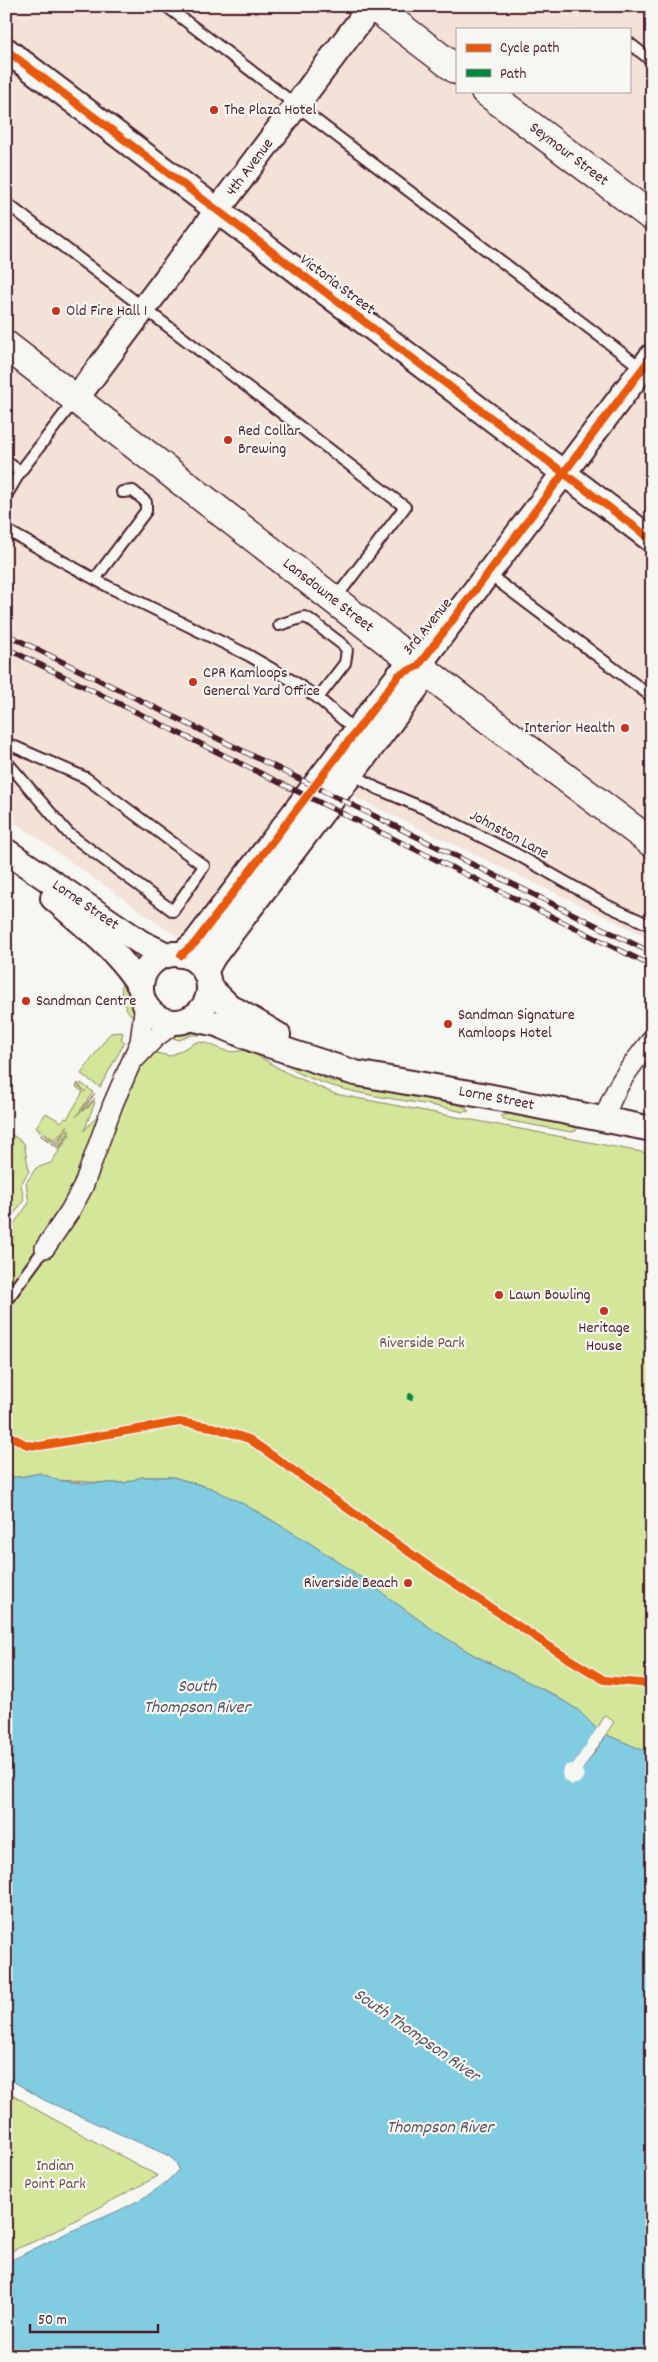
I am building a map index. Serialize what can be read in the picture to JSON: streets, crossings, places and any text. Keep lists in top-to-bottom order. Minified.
{"streets":{"main road":["Seymour Street","Lansdowne Street"],"street":["4th Avenue","Victoria Street","3rd Avenue","Lorne Street"],"lane":["Johnston Lane"]},"crossings":[["4th Avenue","Victoria Street"],["4th Avenue","Lansdowne Street"],["Victoria Street","3rd Avenue"],["Lansdowne Street","3rd Avenue"],["3rd Avenue","Johnston Lane"],["3rd Avenue","Lorne Street"]],"water":["South Thompson River","Thompson River"],"parks":["Riverside Park","Indian Point Park"],"places":["The Plaza Hotel","Old Fire Hall 1","Red Collar Brewing","CPR Kamloops General Yard Office","Interior Health","Sandman Centre","Sandman Signature Kamloops Hotel","Lawn Bowling","Heritage House","Riverside Beach"],"legend":["Cycle path","Path"],"scale_bar":"50 m"}
